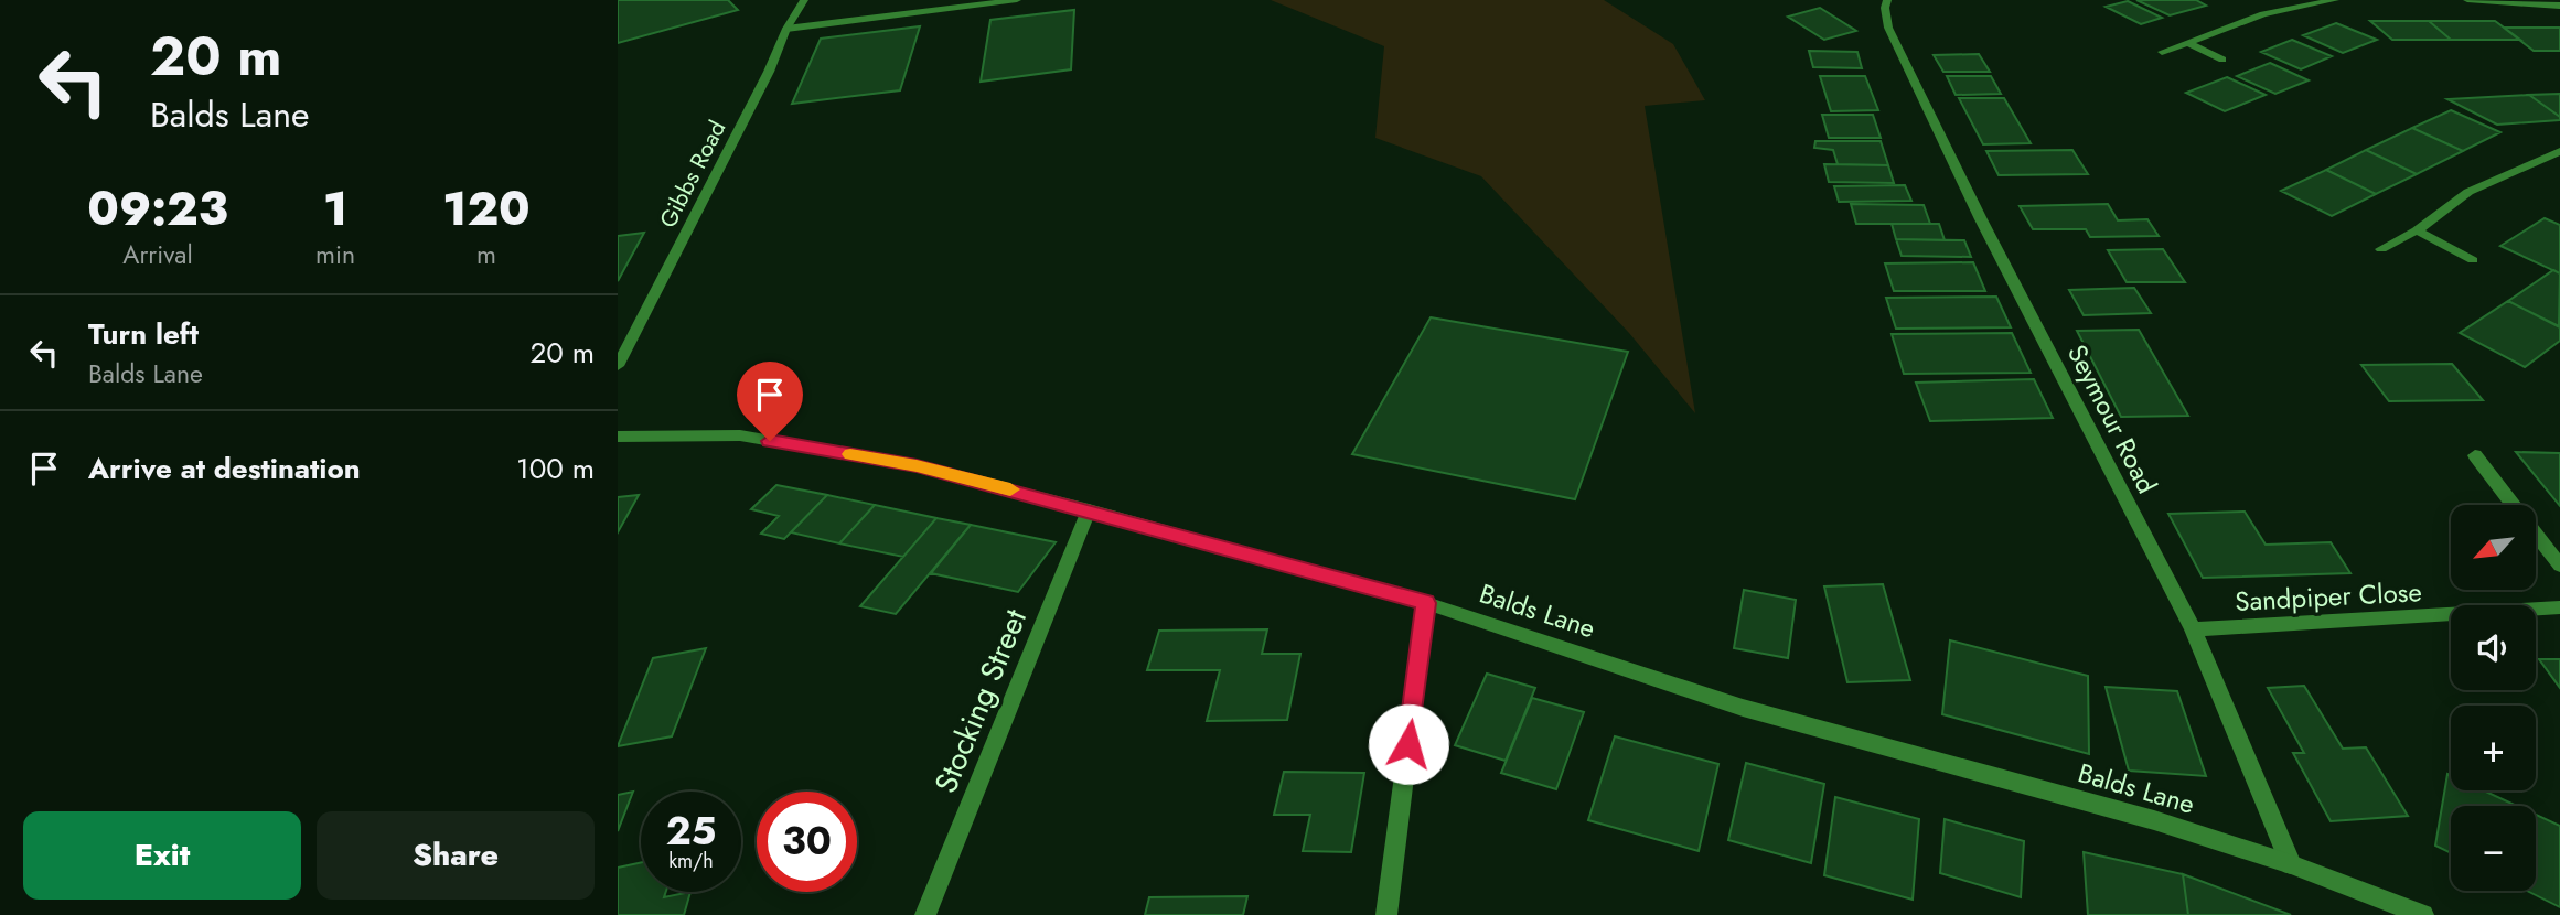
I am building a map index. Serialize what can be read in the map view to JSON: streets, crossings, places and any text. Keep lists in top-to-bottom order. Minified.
{"streets":{"street":["Gibbs Road","Seymour Road","Sandpiper Close","Balds Lane","Stocking Street"]},"crossings":[["Seymour Road","Sandpiper Close"],["Seymour Road","Balds Lane"],["Balds Lane","Stocking Street"]],"north":"bottom left","page":{"turn":["20 m","Balds Lane"],"eta":["09:23","Arrival","1","min","120","m"],"list":[{"name":"Turn left","note":"Balds Lane","value":"20 m"},{"name":"Arrive at destination","value":"100 m"}],"map_buttons":["+","−"],"speed":"25 km/h","limit":"30","buttons":["Exit","Share"]}}
